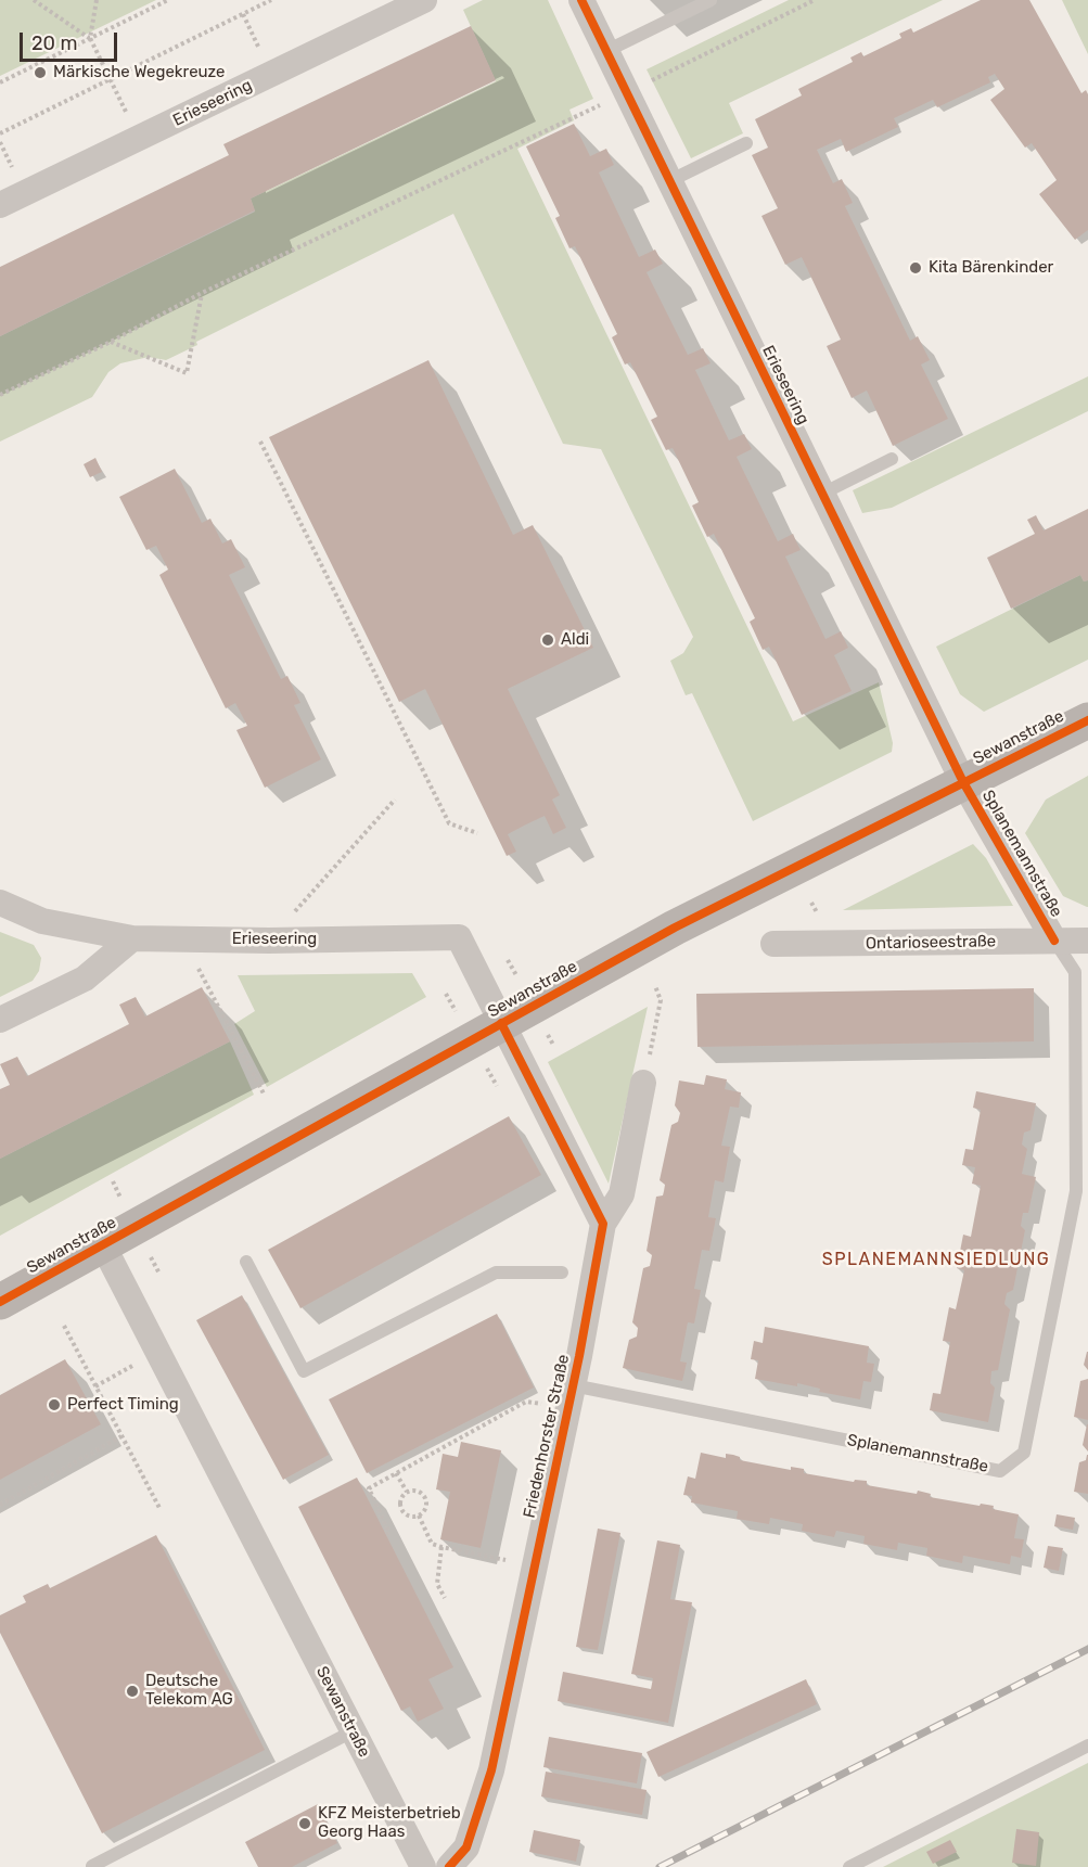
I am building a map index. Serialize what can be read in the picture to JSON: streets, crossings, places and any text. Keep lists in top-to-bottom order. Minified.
{"streets":{"street":["Erieseering","Sewanstraße","Splanemannstraße","Ontarioseestraße","Friedenhorster Straße"]},"crossings":[["Erieseering","Sewanstraße"],["Erieseering","Splanemannstraße"],["Sewanstraße","Splanemannstraße"],["Splanemannstraße","Ontarioseestraße"],["Splanemannstraße","Friedenhorster Straße"]],"districts":["SPLANEMANNSIEDLUNG"],"places":["Märkische Wegekreuze","Kita Bärenkinder","Aldi","Perfect Timing","Deutsche Telekom AG","KFZ Meisterbetrieb Georg Haas"],"scale_bar":"20 m"}
